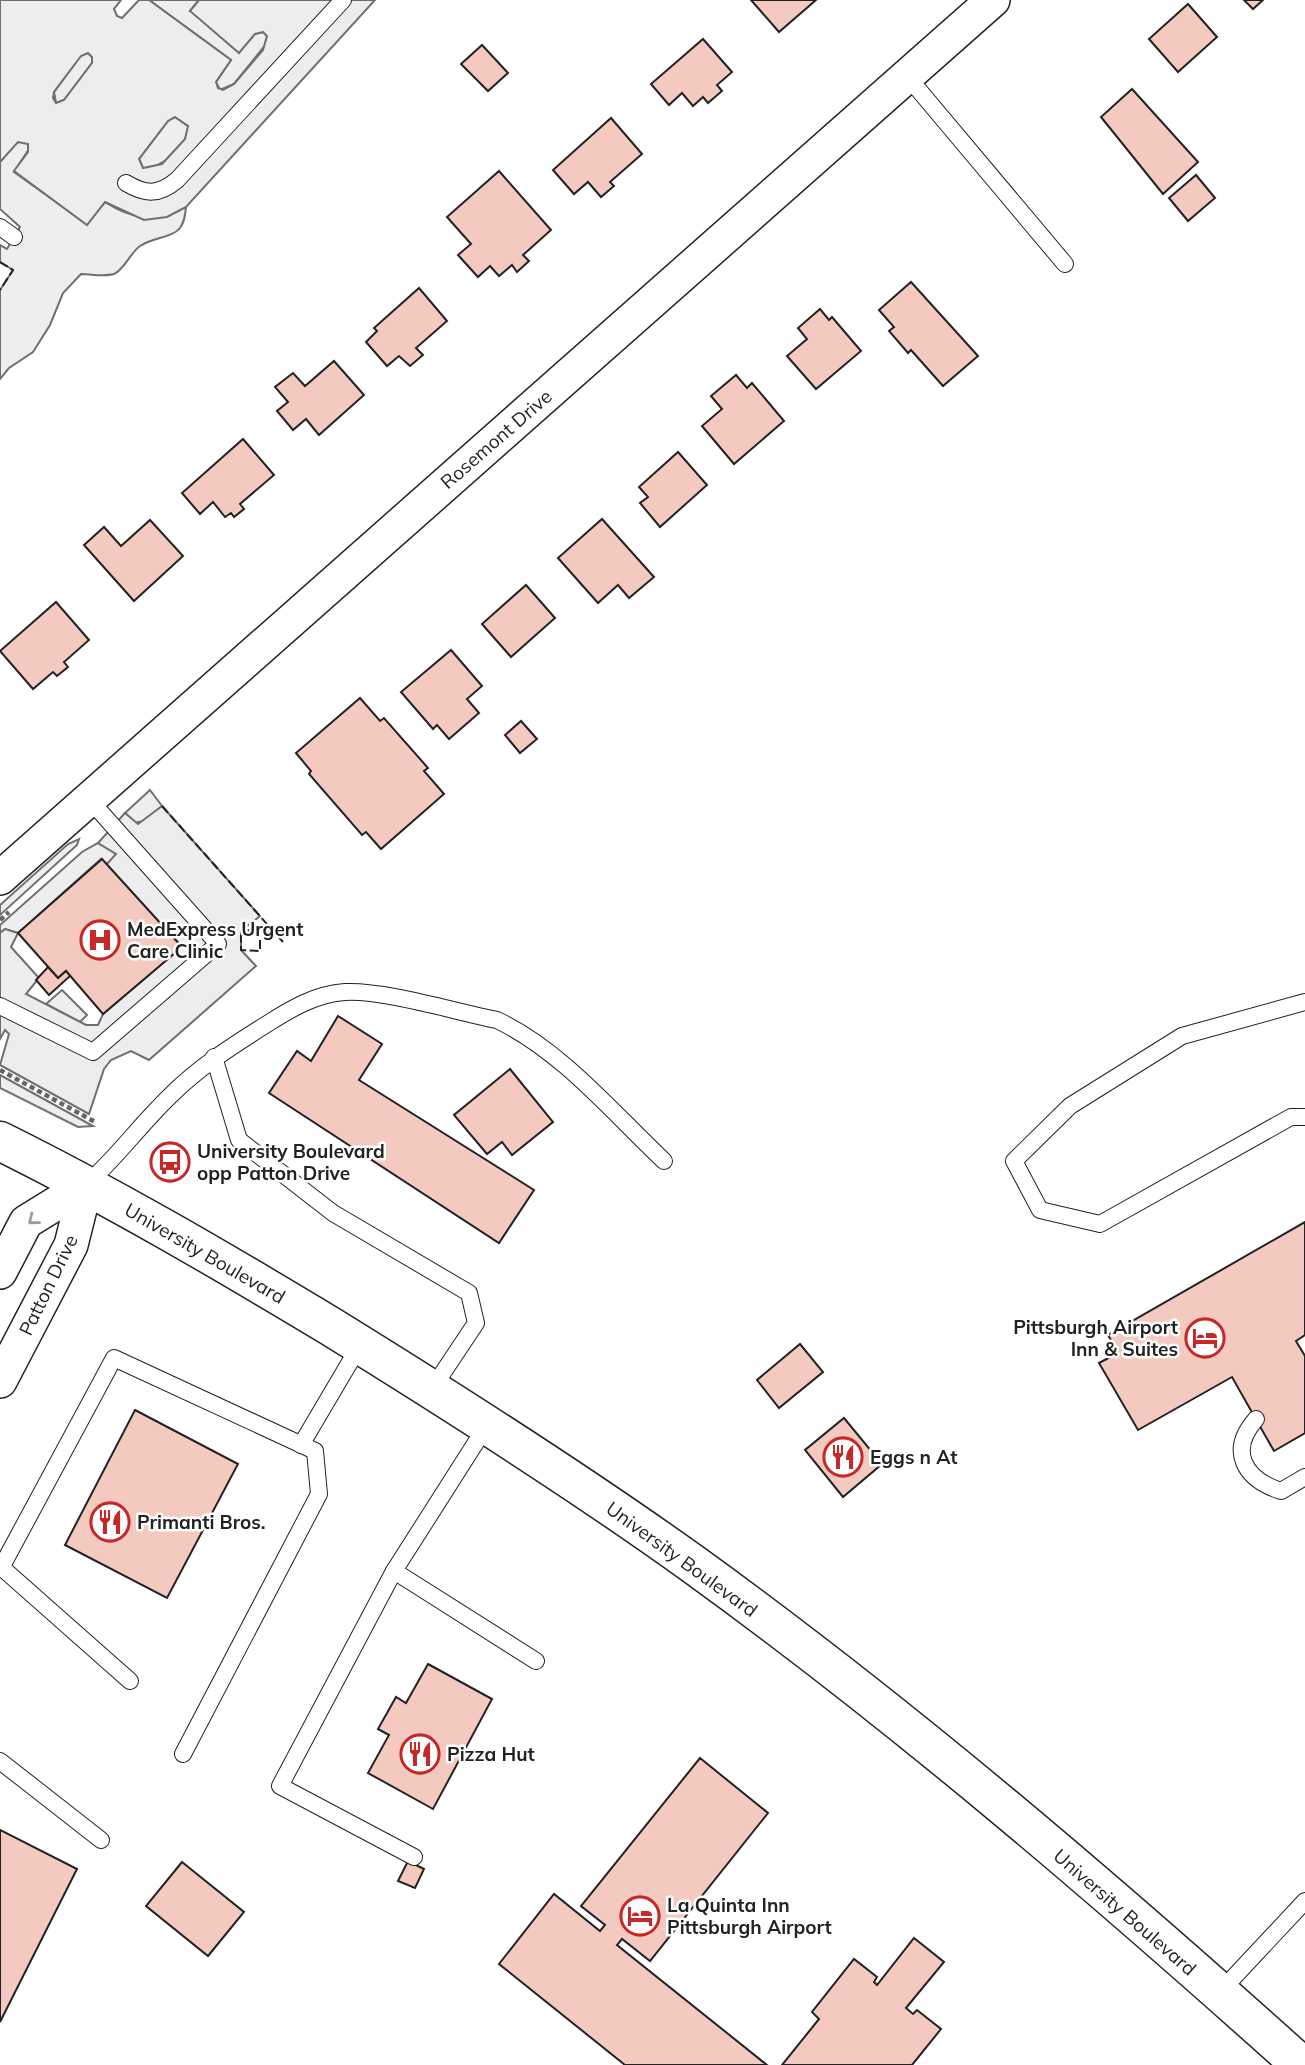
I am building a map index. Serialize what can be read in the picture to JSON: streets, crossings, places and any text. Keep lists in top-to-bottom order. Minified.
{"streets":{"main road":["University Boulevard"],"street":["Rosemont Drive","Patton Drive"]},"crossings":[["University Boulevard","Patton Drive"]],"places":{"hospital":["MedExpress Urgent Care Clinic"],"bus stop":["University Boulevard opp Patton Drive"],"hotel":["Pittsburgh Airport Inn & Suites","La Quinta Inn Pittsburgh Airport"],"restaurant":["Eggs n At","Primanti Bros.","Pizza Hut"]}}
